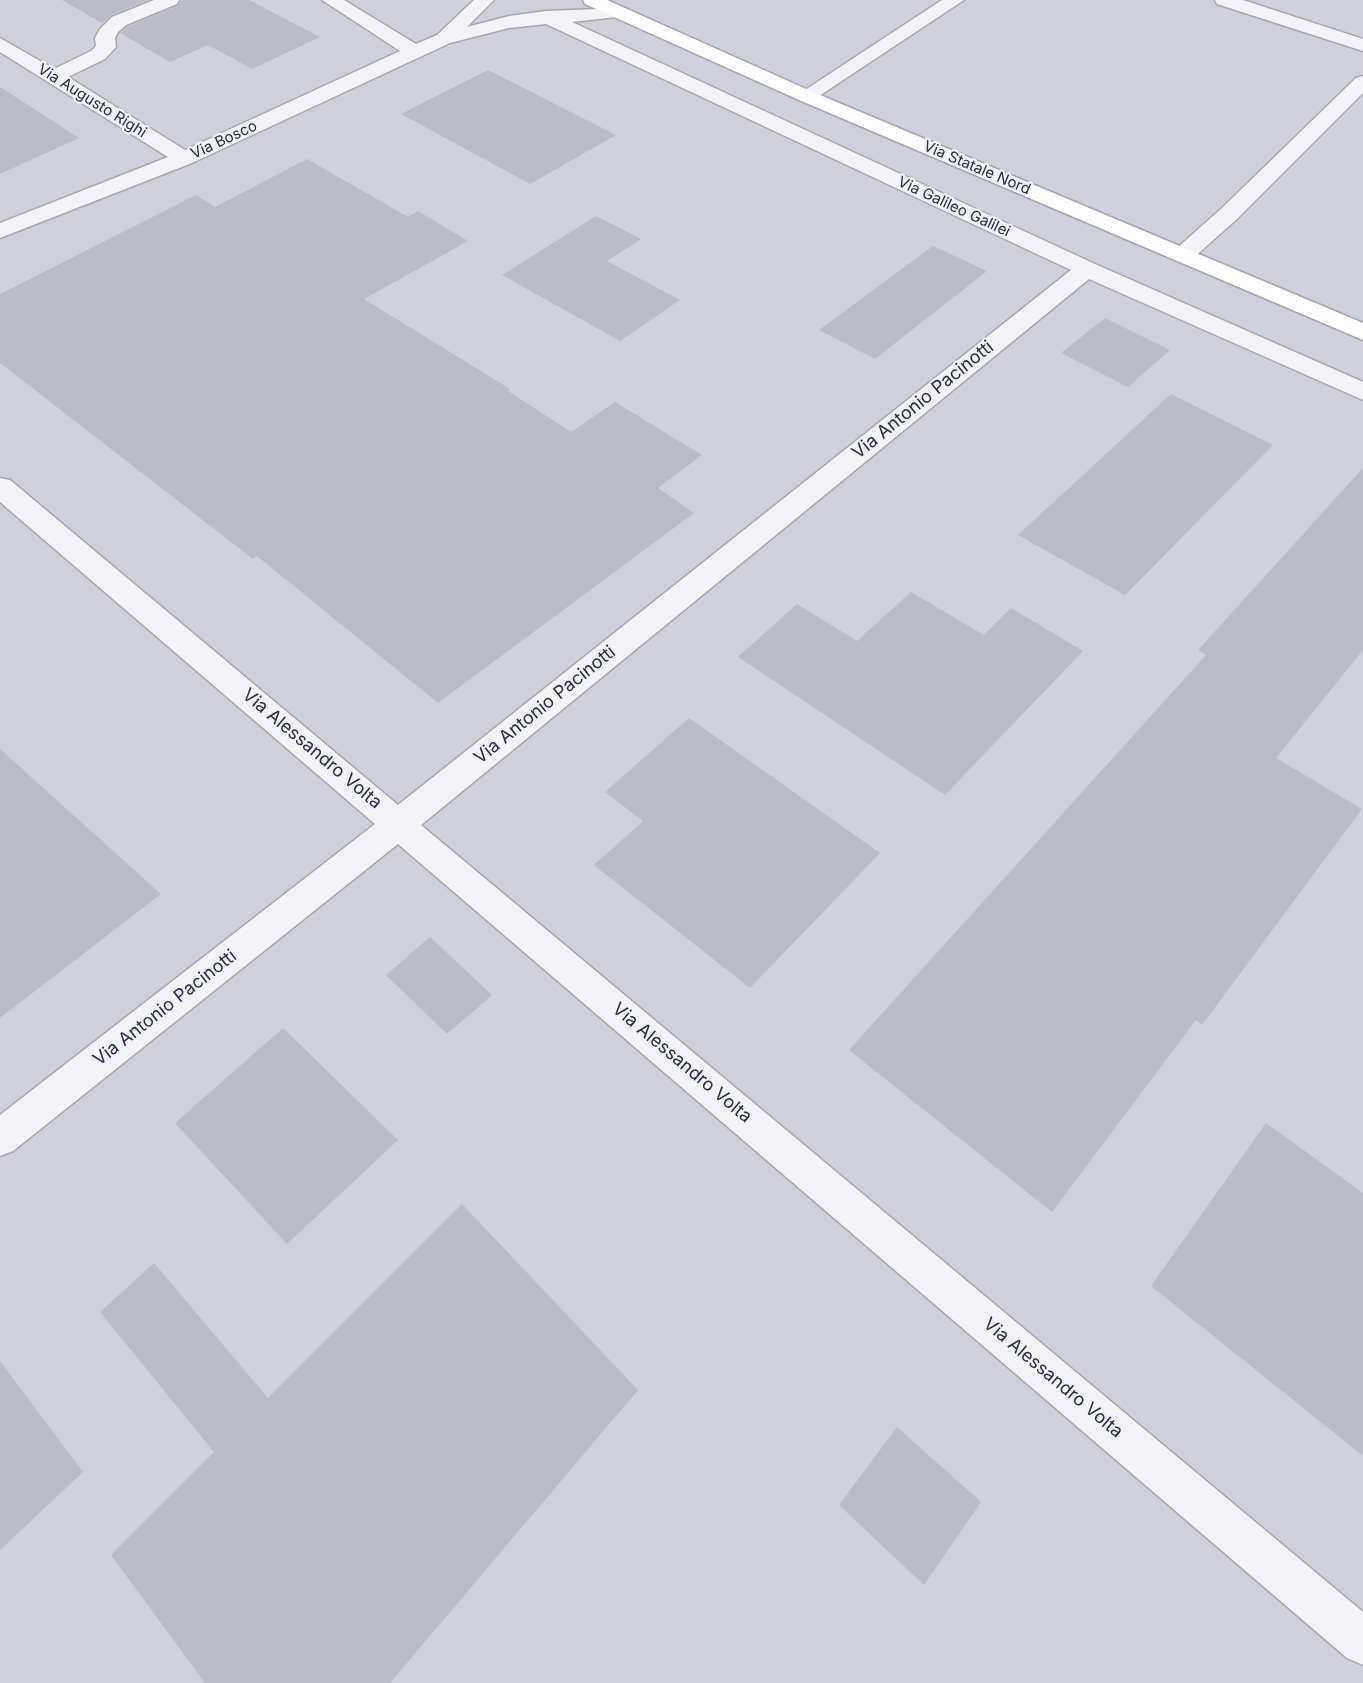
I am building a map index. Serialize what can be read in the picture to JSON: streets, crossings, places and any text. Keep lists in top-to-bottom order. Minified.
{"streets":{"main road":["Via Statale Nord"],"street":["Via Augusto Righi","Via Bosco","Via Galileo Galilei","Via Antonio Pacinotti","Via Alessandro Volta"]},"crossings":[["Via Augusto Righi","Via Bosco"],["Via Bosco","Via Statale Nord"],["Via Bosco","Via Galileo Galilei"],["Via Galileo Galilei","Via Antonio Pacinotti"],["Via Antonio Pacinotti","Via Alessandro Volta"]]}
